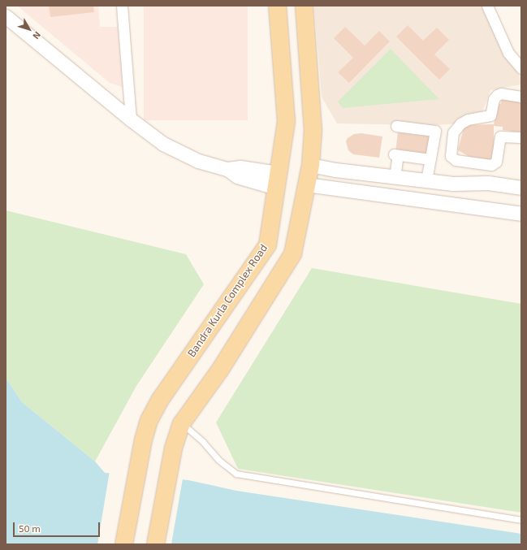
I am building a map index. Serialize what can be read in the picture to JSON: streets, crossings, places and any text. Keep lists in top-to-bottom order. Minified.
{"streets":{"main road":["Bandra Kurla Complex Road"]},"scale_bar":"50 m","north":"bottom right"}
